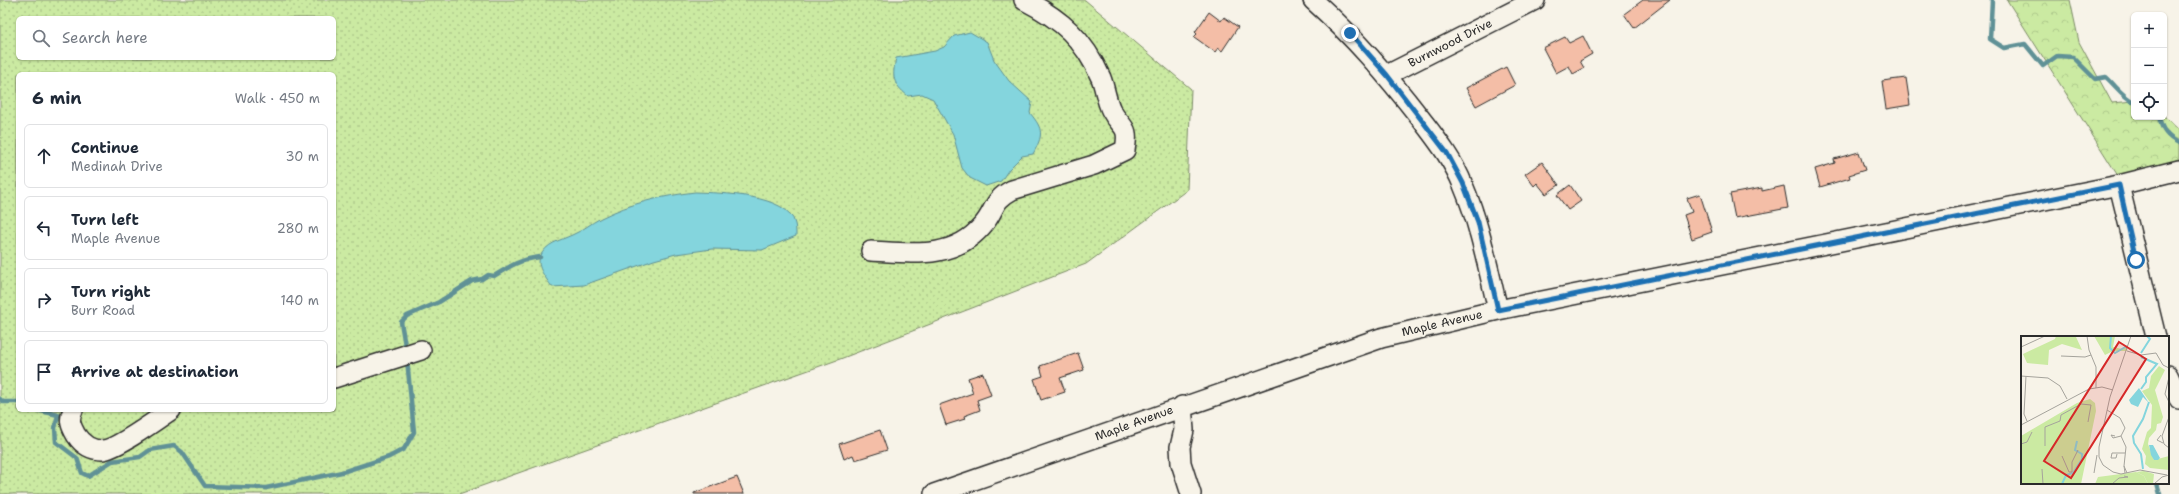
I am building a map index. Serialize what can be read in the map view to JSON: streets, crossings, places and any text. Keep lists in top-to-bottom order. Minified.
{"streets":{"street":["Burnwood Drive","Maple Avenue"]},"page":{"map_buttons":["+","−"],"search":"Search here","heading":["6 min","Walk · 450 m"],"list":[["Continue","Medinah Drive","30 m"],["Turn left","Maple Avenue","280 m"],["Turn right","Burr Road","140 m"],"Arrive at destination"]}}
